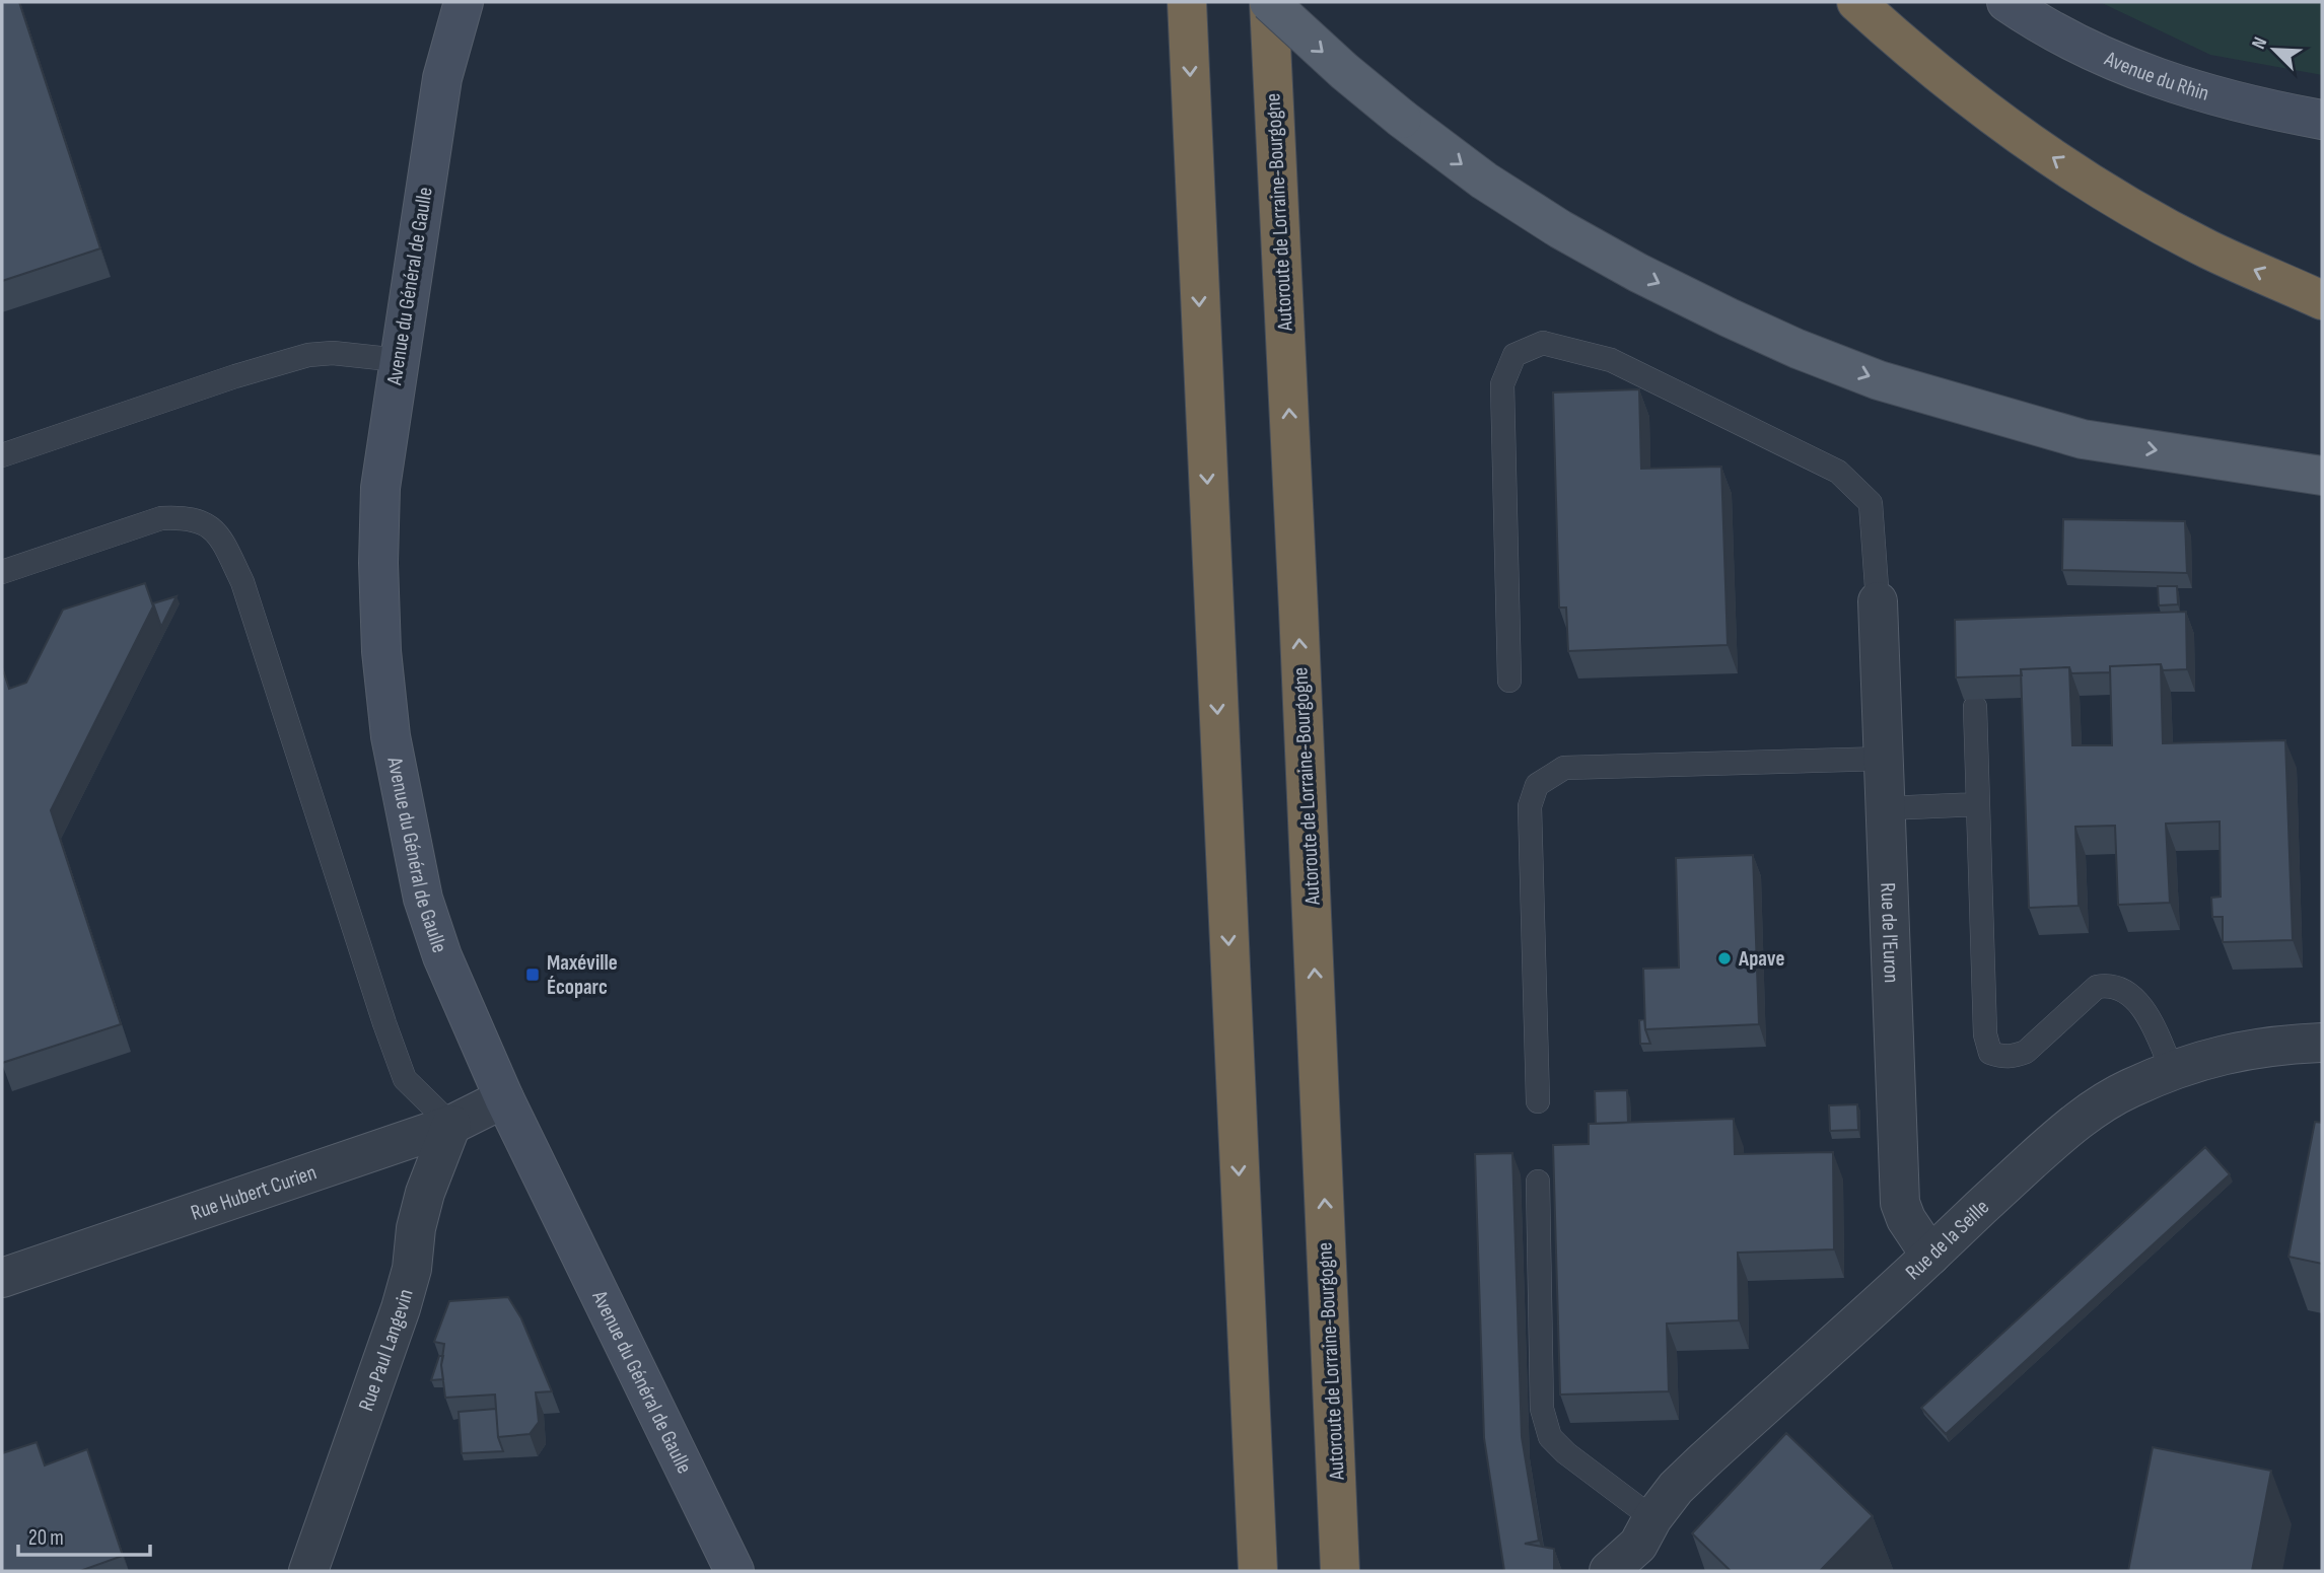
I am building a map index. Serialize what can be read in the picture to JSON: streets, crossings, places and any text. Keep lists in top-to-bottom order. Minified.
{"streets":{"highway":["Autoroute de Lorraine-Bourgogne"],"main road":["Avenue du Rhin","Avenue du Général de Gaulle"],"street":["Rue de l'Euron","Rue Hubert Curien","Rue de la Seille","Rue Paul Langevin"]},"crossings":[["Avenue du Général de Gaulle","Rue Hubert Curien"],["Rue de l'Euron","Rue de la Seille"],["Rue Hubert Curien","Rue Paul Langevin"]],"places":{"other":["Apave"],"transit":["Maxéville Écoparc"]},"scale_bar":"20 m","north":"top left"}
